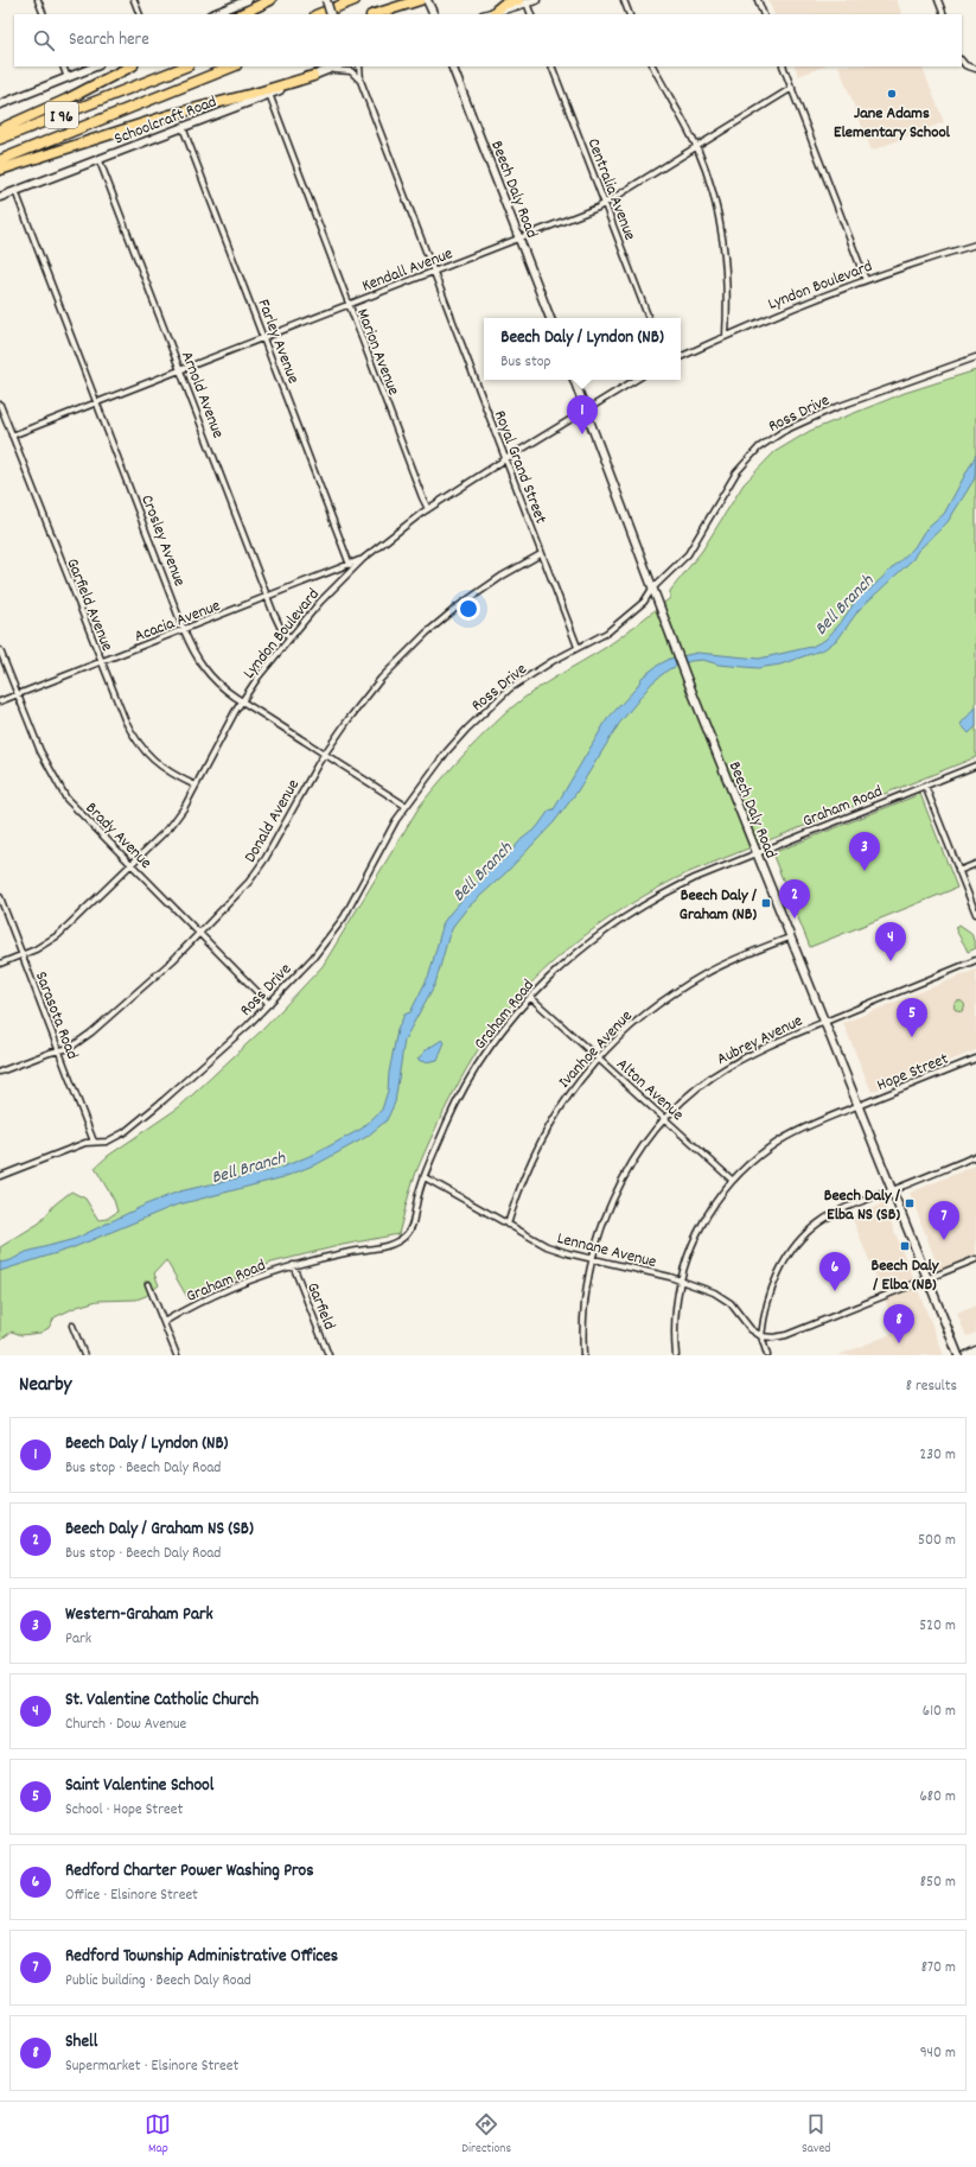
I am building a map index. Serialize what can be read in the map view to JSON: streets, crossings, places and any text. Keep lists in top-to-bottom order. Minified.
{"streets":{"highway":["I 96"],"main road":["Schoolcraft Road","Beech Daly Road"],"street":["Centralia Avenue","Kendall Avenue","Lyndon Boulevard","Farley Avenue","Marion Avenue","Arnold Avenue","Ross Drive","Royal Grand Street","Crosley Avenue","Garfield Avenue","Acacia Avenue","Graham Road","Donald Avenue","Brady Avenue","Sarasota Road","Aubrey Avenue","Ivanhoe Avenue","Hope Street","Alton Avenue","Lennane Avenue","Garfield"]},"crossings":[["Schoolcraft Road","Farley Avenue"],["Schoolcraft Road","Marion Avenue"],["Schoolcraft Road","Arnold Avenue"],["Schoolcraft Road","Crosley Avenue"],["Beech Daly Road","Kendall Avenue"],["Beech Daly Road","Lyndon Boulevard"],["Beech Daly Road","Ross Drive"],["Beech Daly Road","Graham Road"],["Beech Daly Road","Aubrey Avenue"],["Beech Daly Road","Ivanhoe Avenue"],["Beech Daly Road","Hope Street"],["Centralia Avenue","Kendall Avenue"],["Kendall Avenue","Farley Avenue"],["Kendall Avenue","Marion Avenue"],["Kendall Avenue","Arnold Avenue"],["Kendall Avenue","Royal Grand Street"],["Kendall Avenue","Crosley Avenue"],["Kendall Avenue","Garfield Avenue"],["Lyndon Boulevard","Marion Avenue"],["Lyndon Boulevard","Arnold Avenue"],["Lyndon Boulevard","Royal Grand Street"],["Lyndon Boulevard","Crosley Avenue"],["Lyndon Boulevard","Garfield Avenue"],["Lyndon Boulevard","Acacia Avenue"],["Lyndon Boulevard","Brady Avenue"],["Lyndon Boulevard","Sarasota Road"],["Farley Avenue","Acacia Avenue"],["Arnold Avenue","Acacia Avenue"],["Ross Drive","Royal Grand Street"],["Ross Drive","Crosley Avenue"],["Ross Drive","Brady Avenue"],["Ross Drive","Sarasota Road"],["Royal Grand Street","Donald Avenue"],["Crosley Avenue","Acacia Avenue"],["Crosley Avenue","Donald Avenue"],["Garfield Avenue","Acacia Avenue"],["Acacia Avenue","Brady Avenue"],["Graham Road","Alton Avenue"],["Graham Road","Lennane Avenue"],["Graham Road","Garfield"],["Donald Avenue","Brady Avenue"],["Donald Avenue","Sarasota Road"],["Aubrey Avenue","Alton Avenue"],["Aubrey Avenue","Lennane Avenue"],["Ivanhoe Avenue","Alton Avenue"],["Ivanhoe Avenue","Lennane Avenue"],["Hope Street","Alton Avenue"],["Hope Street","Lennane Avenue"]],"water":["Bell Branch"],"places":{"other":["Jane Adams Elementary School"],"transit":["Beech Daly / Graham (NB)","Beech Daly / Elba NS (SB)","Beech Daly / Elba (NB)"]},"page":{"search":"Search here","popup":["Beech Daly / Lyndon (NB)","Bus stop"],"pins":["1","3","2","4","5","7","6","8"],"heading":["Nearby","8 results"],"list":[{"mark":"1","name":"Beech Daly / Lyndon (NB)","note":"Bus stop · Beech Daly Road","value":"230 m"},{"mark":"2","name":"Beech Daly / Graham NS (SB)","note":"Bus stop · Beech Daly Road","value":"500 m"},{"mark":"3","name":"Western-Graham Park","note":"Park","value":"520 m"},{"mark":"4","name":"St. Valentine Catholic Church","note":"Church · Dow Avenue","value":"610 m"},{"mark":"5","name":"Saint Valentine School","note":"School · Hope Street","value":"680 m"},{"mark":"6","name":"Redford Charter Power Washing Pros","note":"Office · Elsinore Street","value":"850 m"},{"mark":"7","name":"Redford Township Administrative Offices","note":"Public building · Beech Daly Road","value":"870 m"},{"mark":"8","name":"Shell","note":"Supermarket · Elsinore Street","value":"940 m"}],"nav":["Map","Directions","Saved"]}}
